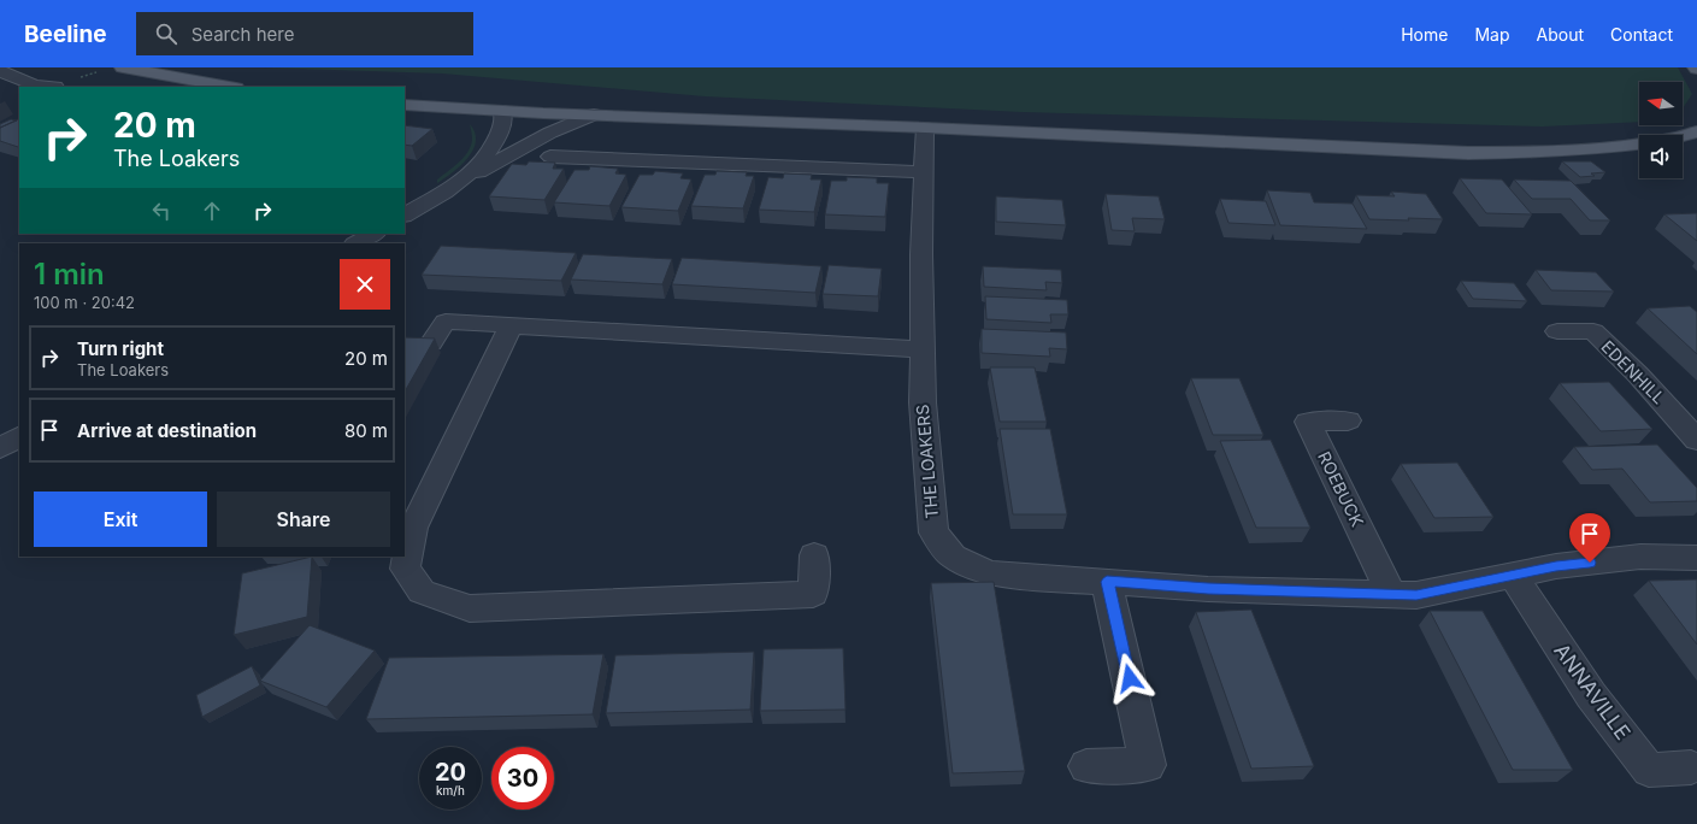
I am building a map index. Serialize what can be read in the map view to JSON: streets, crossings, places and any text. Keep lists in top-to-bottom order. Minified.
{"streets":{"street":["EDENHILL","THE LOAKERS","ROEBUCK","ANNAVILLE"]},"crossings":[["THE LOAKERS","ROEBUCK"],["THE LOAKERS","ANNAVILLE"]],"north":"left","page":{"header":"Beeline","search":"Search here","nav":["Home","Map","About","Contact"],"turn":["20 m","The Loakers"],"heading":["1 min","100 m · 20:42"],"list":[{"name":"Turn right","note":"The Loakers","value":"20 m"},{"name":"Arrive at destination","value":"80 m"}],"buttons":["Exit","Share"],"speed":"20 km/h","limit":"30"}}
